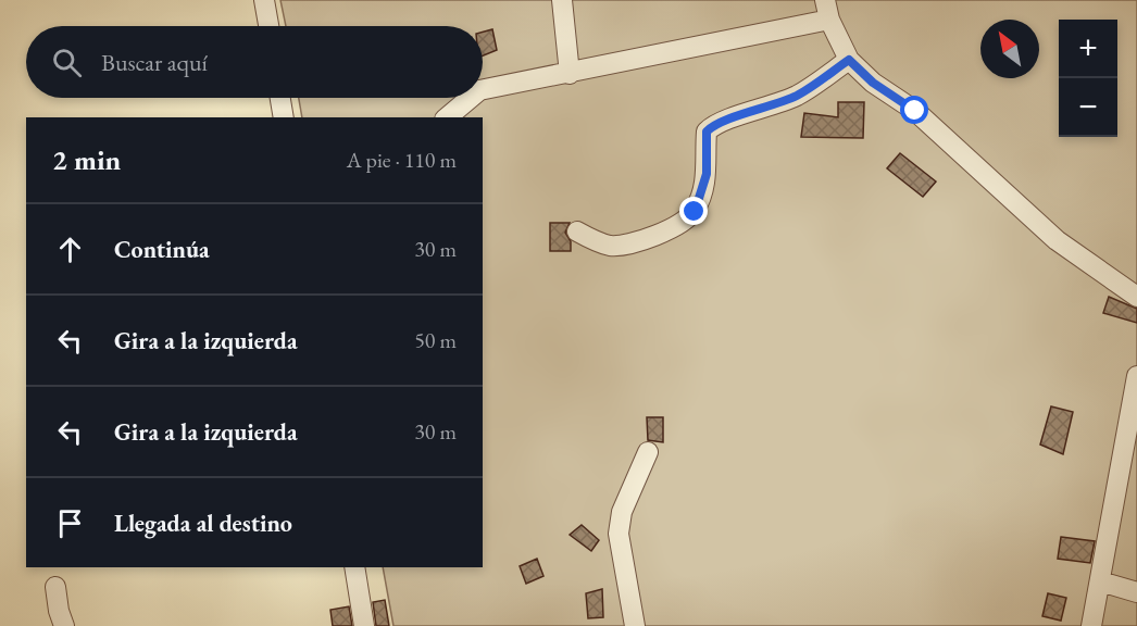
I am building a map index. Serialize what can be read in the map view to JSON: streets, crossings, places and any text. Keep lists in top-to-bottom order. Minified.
{"north":"top left","page":{"map_buttons":["+","−"],"search":"Buscar aquí","heading":["2 min","A pie · 110 m"],"list":[["Continúa","30 m"],["Gira a la izquierda","50 m"],["Gira a la izquierda","30 m"],"Llegada al destino"]}}
